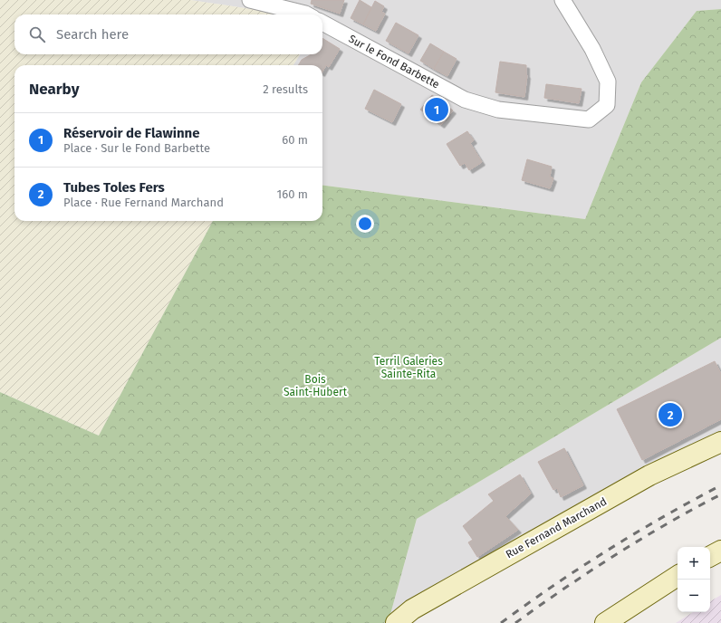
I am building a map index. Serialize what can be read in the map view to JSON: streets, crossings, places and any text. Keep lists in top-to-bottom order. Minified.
{"streets":{"street":["Sur le Fond Barbette","Rue Fernand Marchand"]},"parks":["Terril Galeries Sainte-Rita","Bois Saint-Hubert"],"page":{"search":"Search here","heading":["Nearby","2 results"],"pins":["1","2"],"list":[{"mark":"1","name":"Réservoir de Flawinne","note":"Place · Sur le Fond Barbette","value":"60 m"},{"mark":"2","name":"Tubes Toles Fers","note":"Place · Rue Fernand Marchand","value":"160 m"}],"map_buttons":["+","−"]}}
